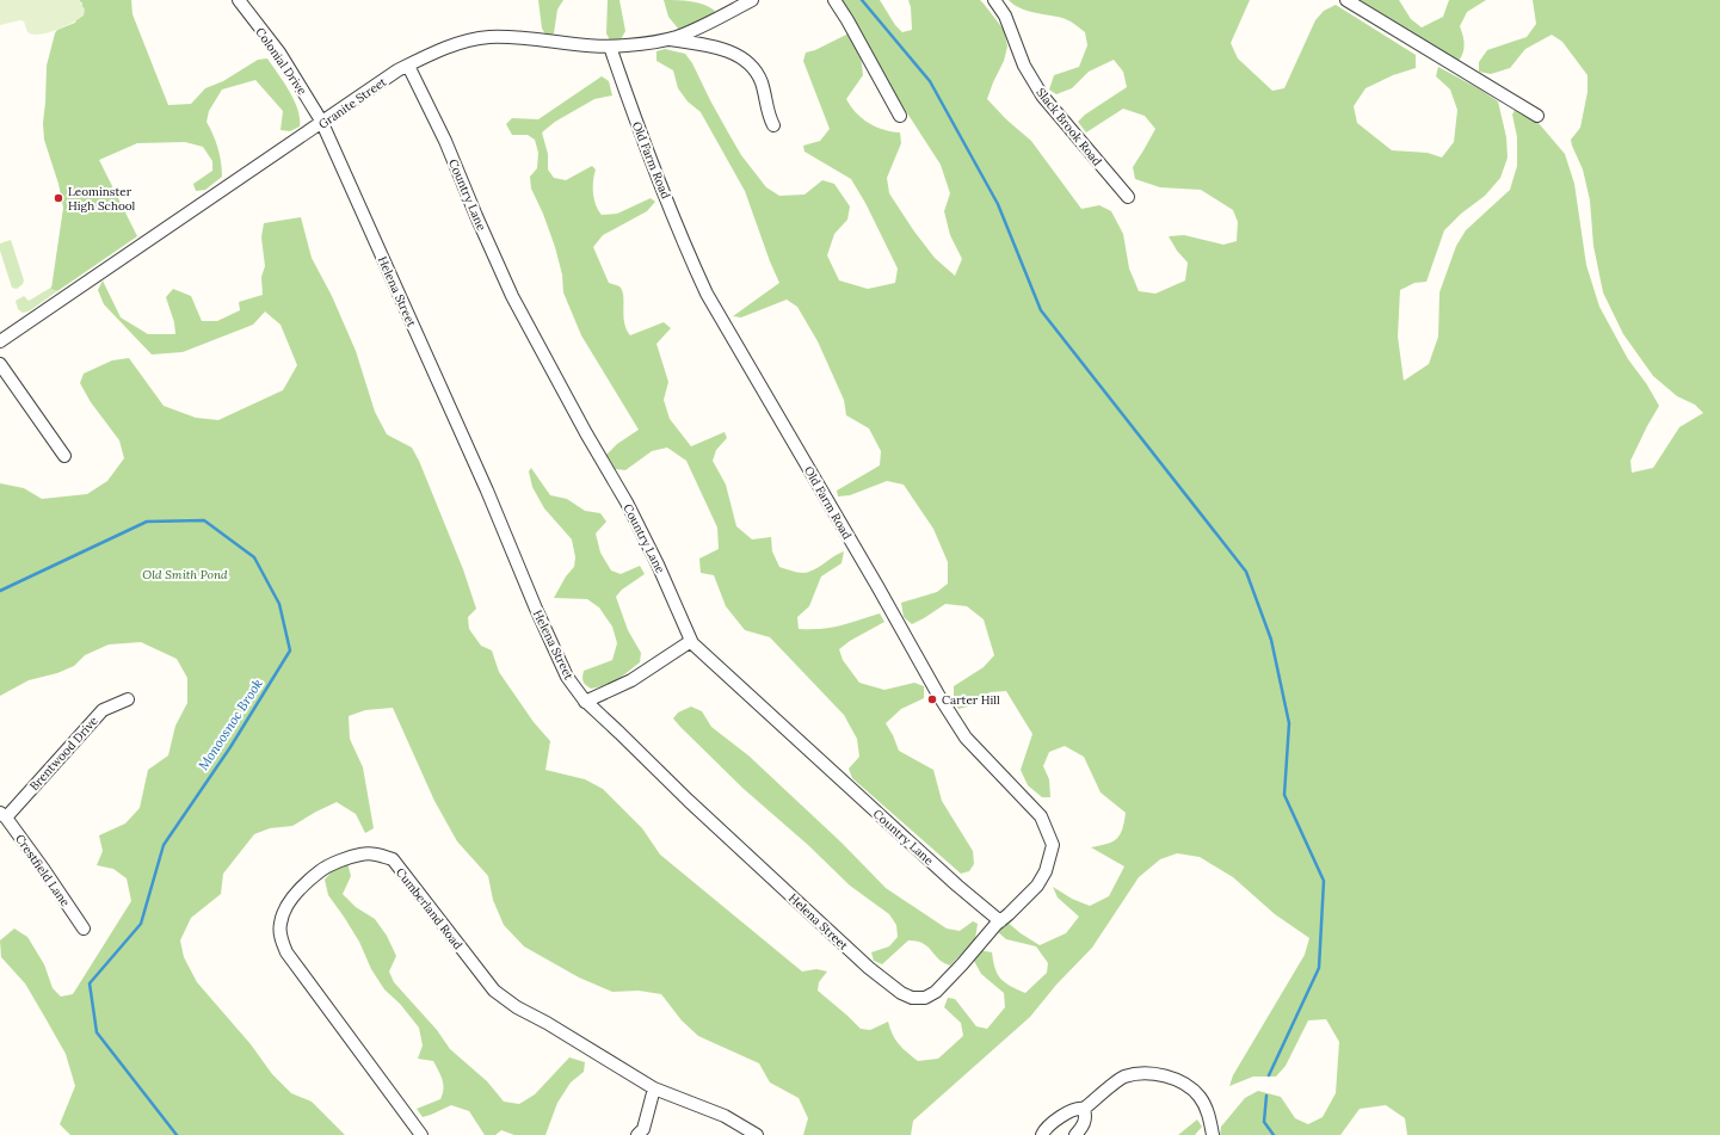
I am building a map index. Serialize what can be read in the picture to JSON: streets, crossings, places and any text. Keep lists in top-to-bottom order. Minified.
{"streets":{"street":["Colonial Drive","Granite Street","Slack Brook Road","Old Farm Road","Country Lane","Helena Street","Brentwood Drive","Crestfield Lane","Cumberland Road"]},"crossings":[["Colonial Drive","Granite Street"],["Colonial Drive","Helena Street"],["Granite Street","Old Farm Road"],["Granite Street","Country Lane"],["Granite Street","Helena Street"],["Old Farm Road","Country Lane"],["Old Farm Road","Helena Street"],["Country Lane","Helena Street"],["Brentwood Drive","Crestfield Lane"]],"water":["Monoosnoc Brook"],"parks":["Old Smith Pond"],"places":["Leominster High School","Carter Hill"]}
